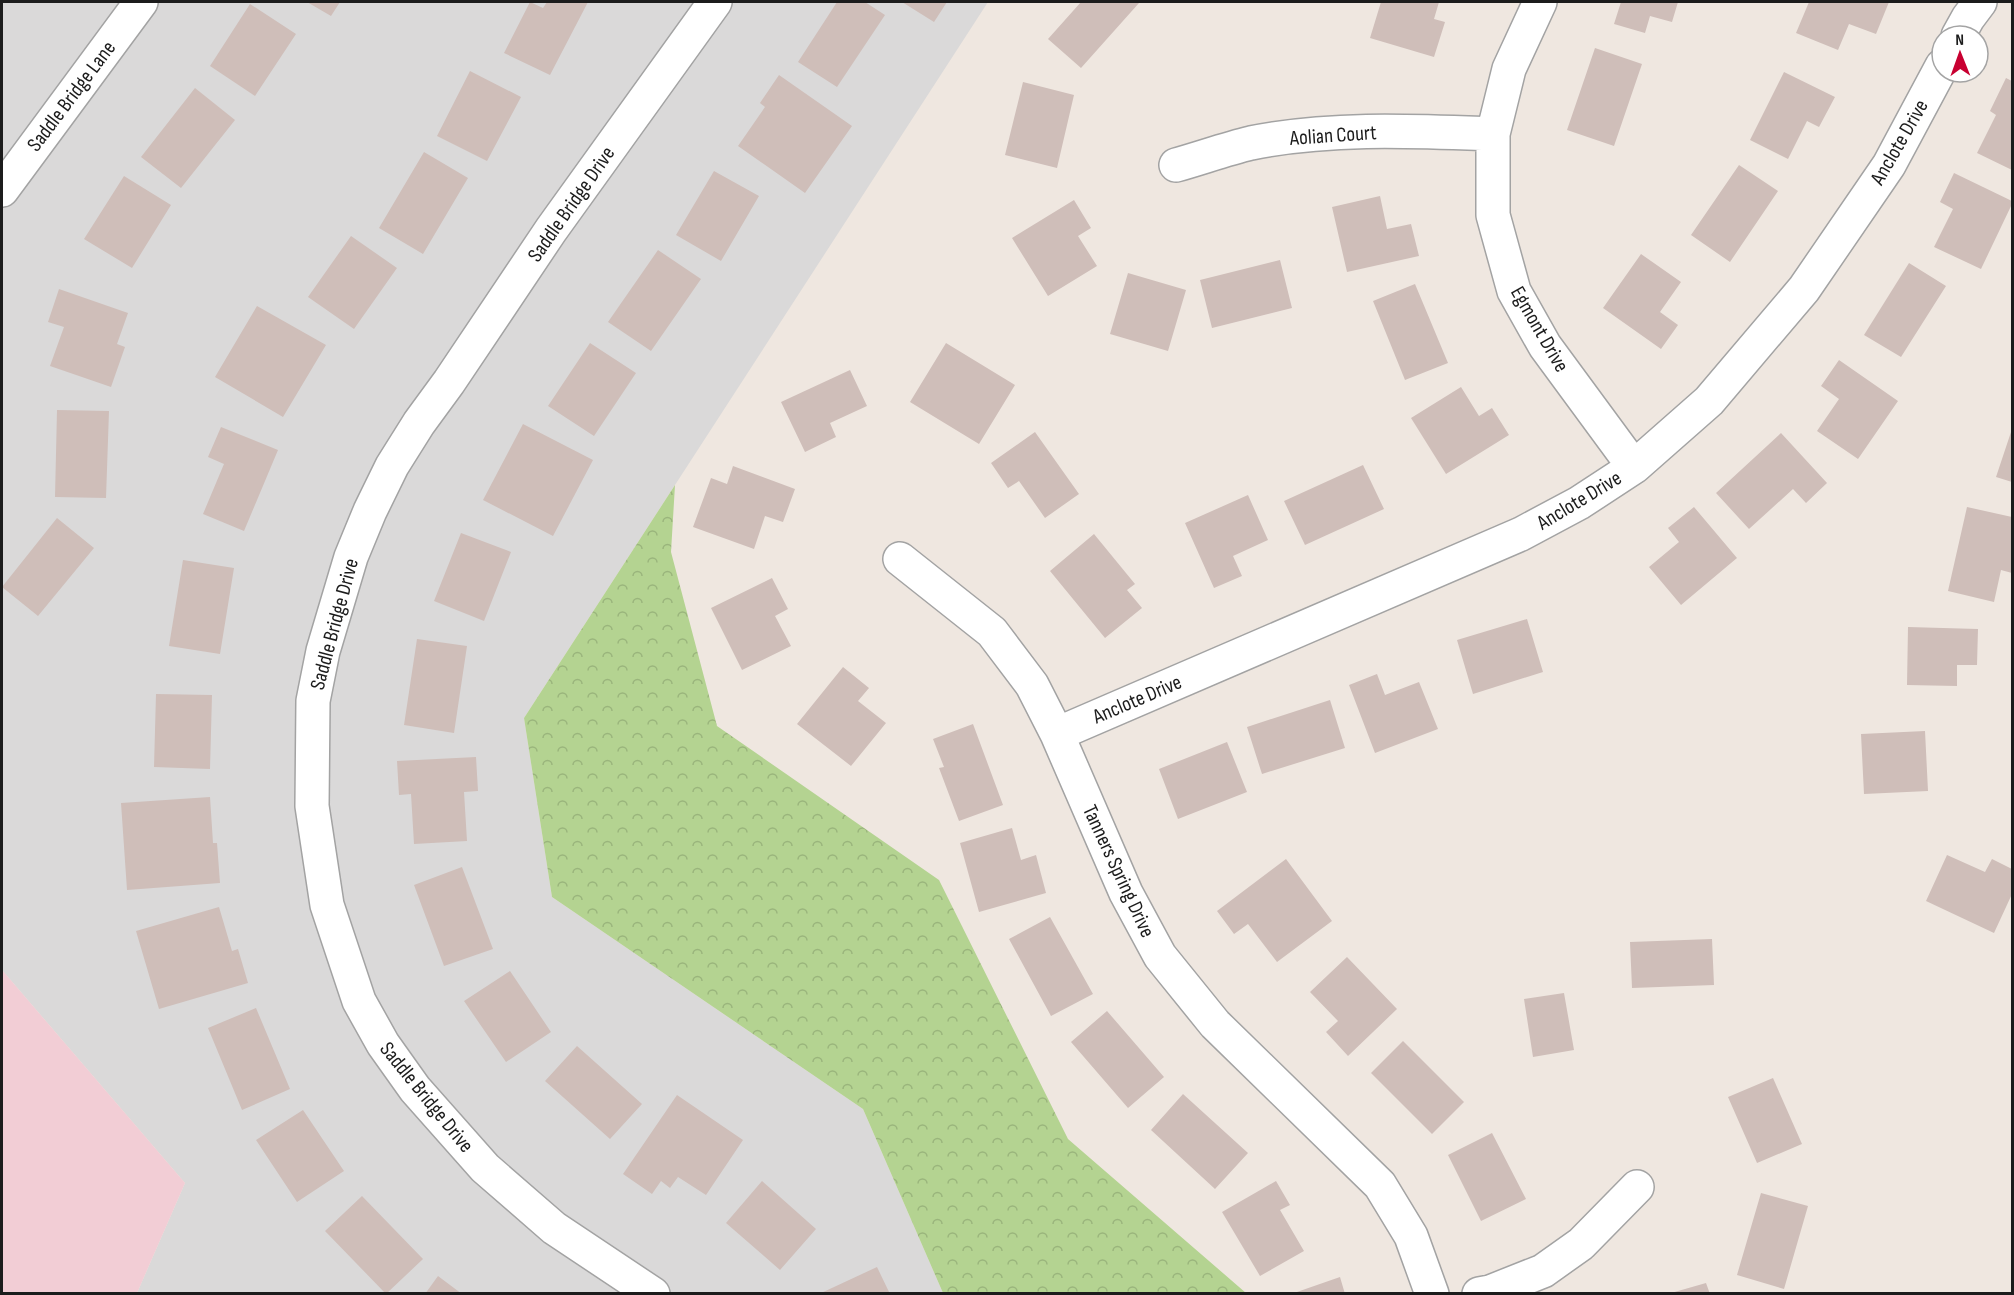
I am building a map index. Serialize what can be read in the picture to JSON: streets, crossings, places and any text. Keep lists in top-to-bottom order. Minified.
{"streets":{"street":["Saddle Bridge Lane","Aolian Court","Anclote Drive","Saddle Bridge Drive","Egmont Drive","Tanners Spring Drive"]},"crossings":[["Aolian Court","Egmont Drive"],["Anclote Drive","Egmont Drive"],["Anclote Drive","Tanners Spring Drive"]],"north":"top"}
